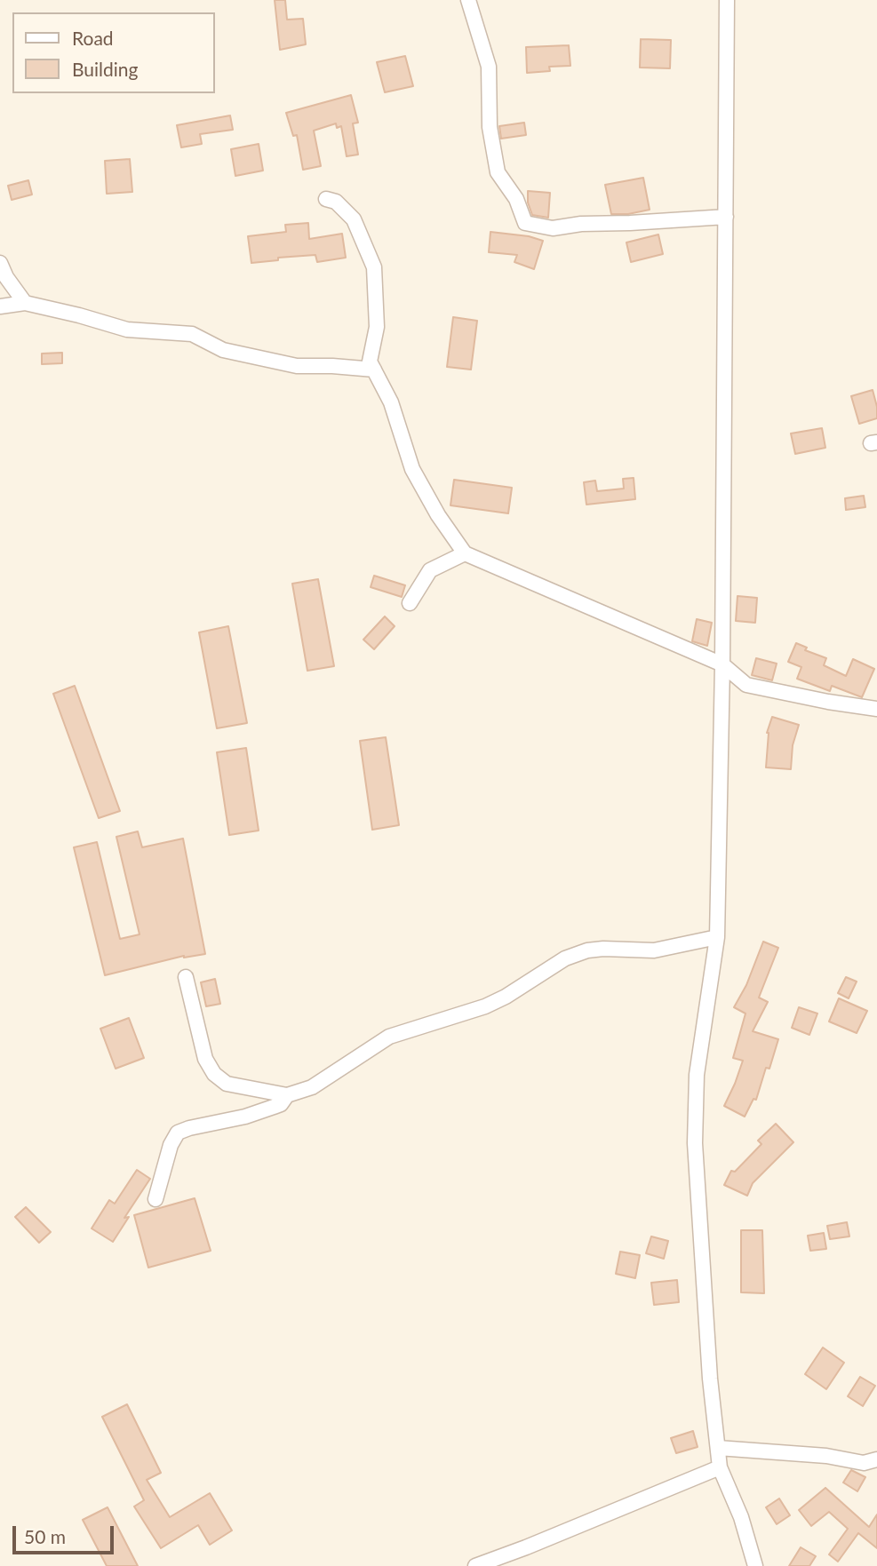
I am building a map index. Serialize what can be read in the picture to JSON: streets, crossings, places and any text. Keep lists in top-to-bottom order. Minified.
{"legend":["Road","Building"],"scale_bar":"50 m"}
